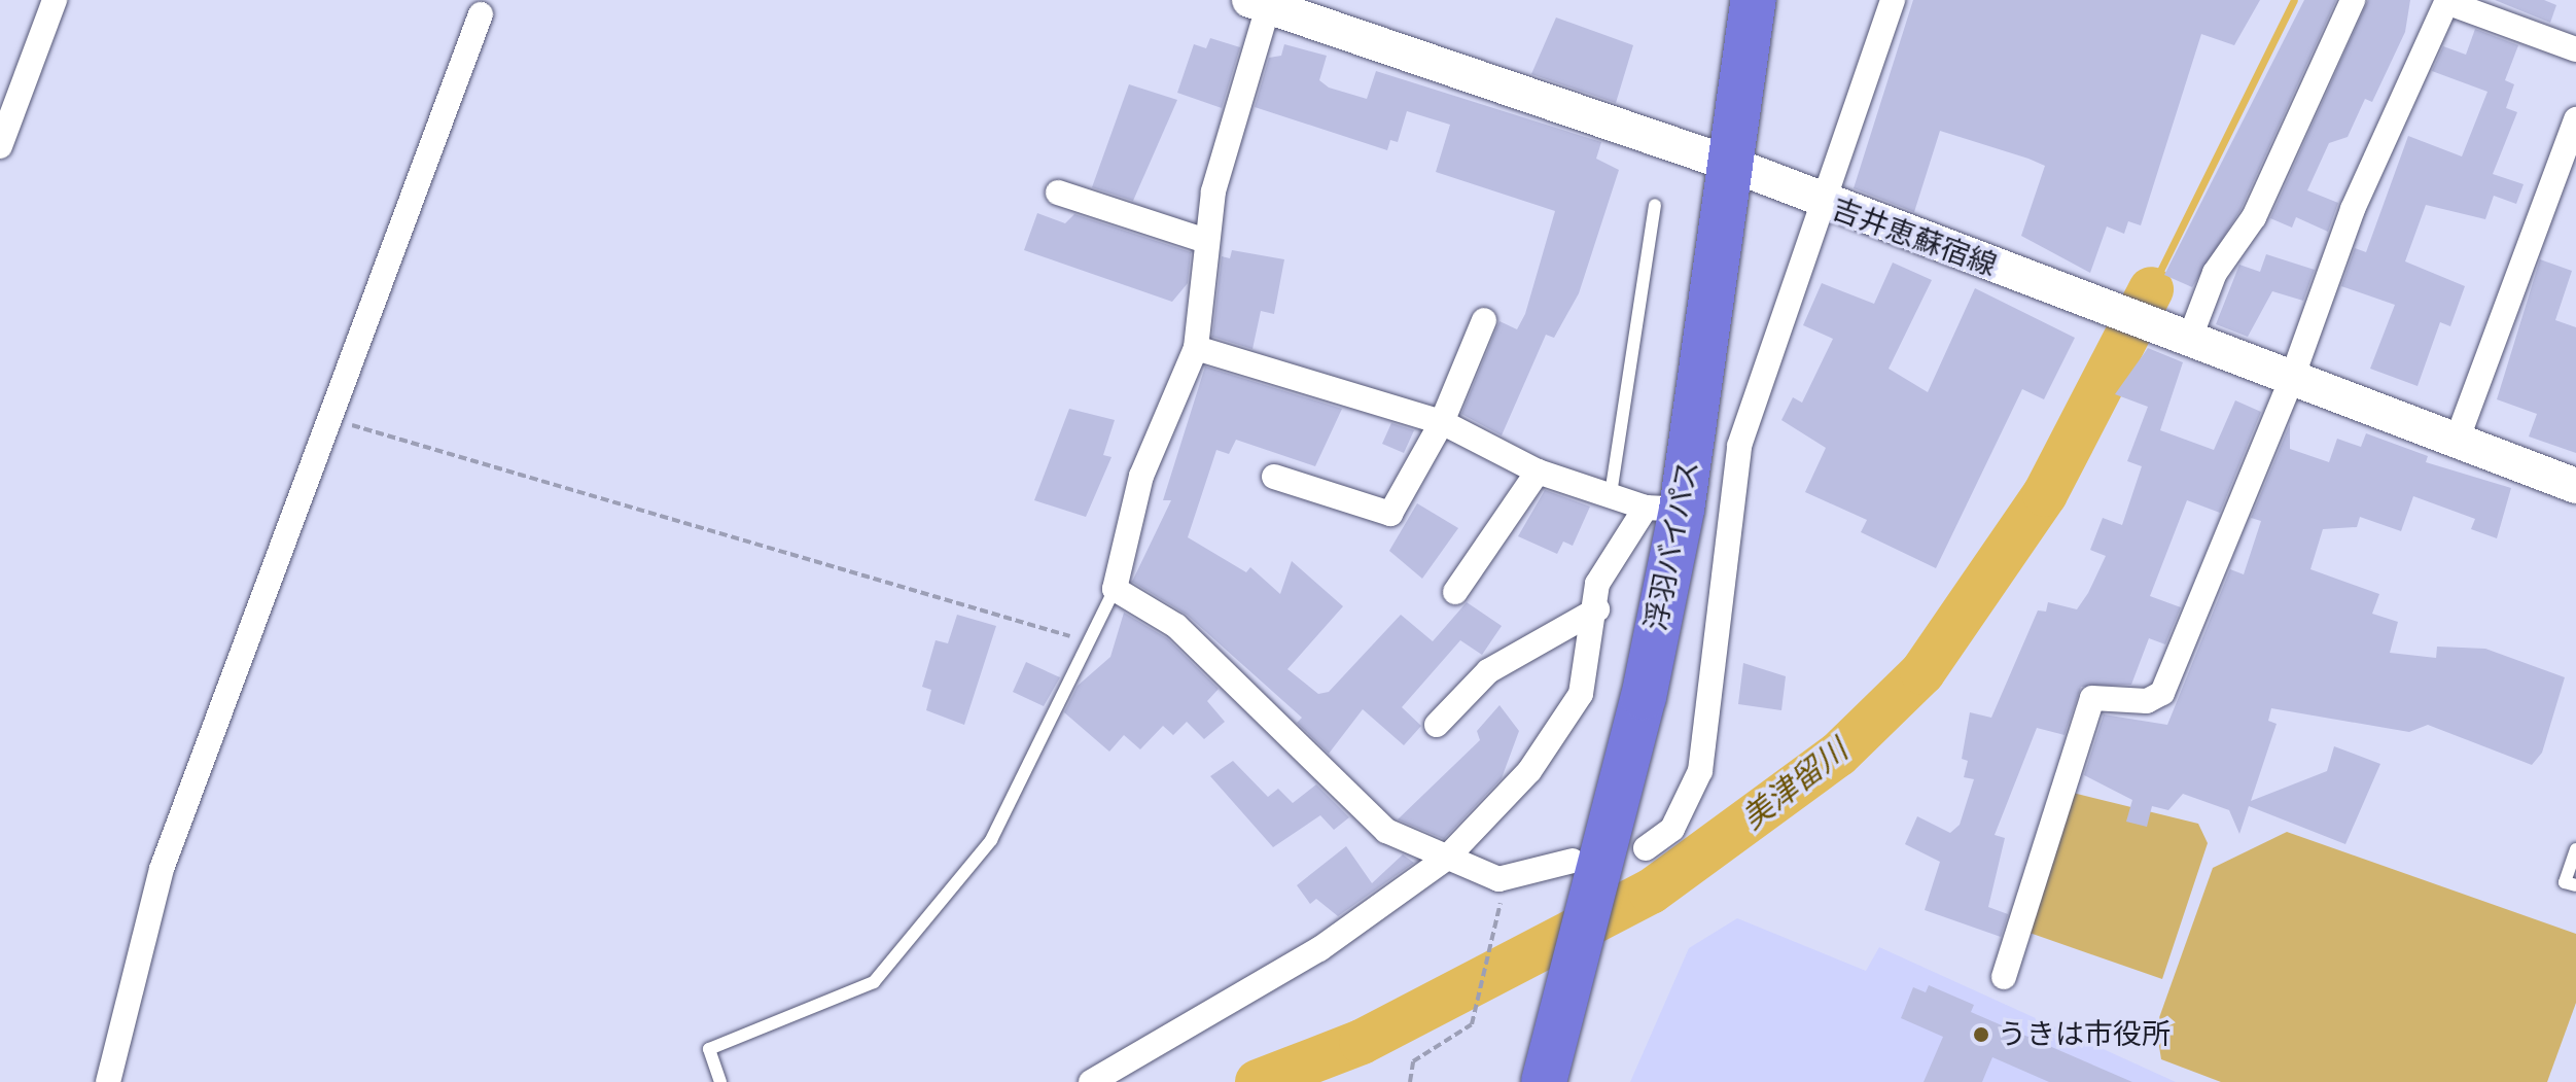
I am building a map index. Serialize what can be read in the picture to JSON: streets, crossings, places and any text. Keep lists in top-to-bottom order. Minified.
{"streets":{"highway":["浮羽バイパス"],"main road":["吉井恵蘇宿線"]},"crossings":[["吉井恵蘇宿線","浮羽バイパス"]],"water":["美津留川"],"places":["うきは市役所"]}
